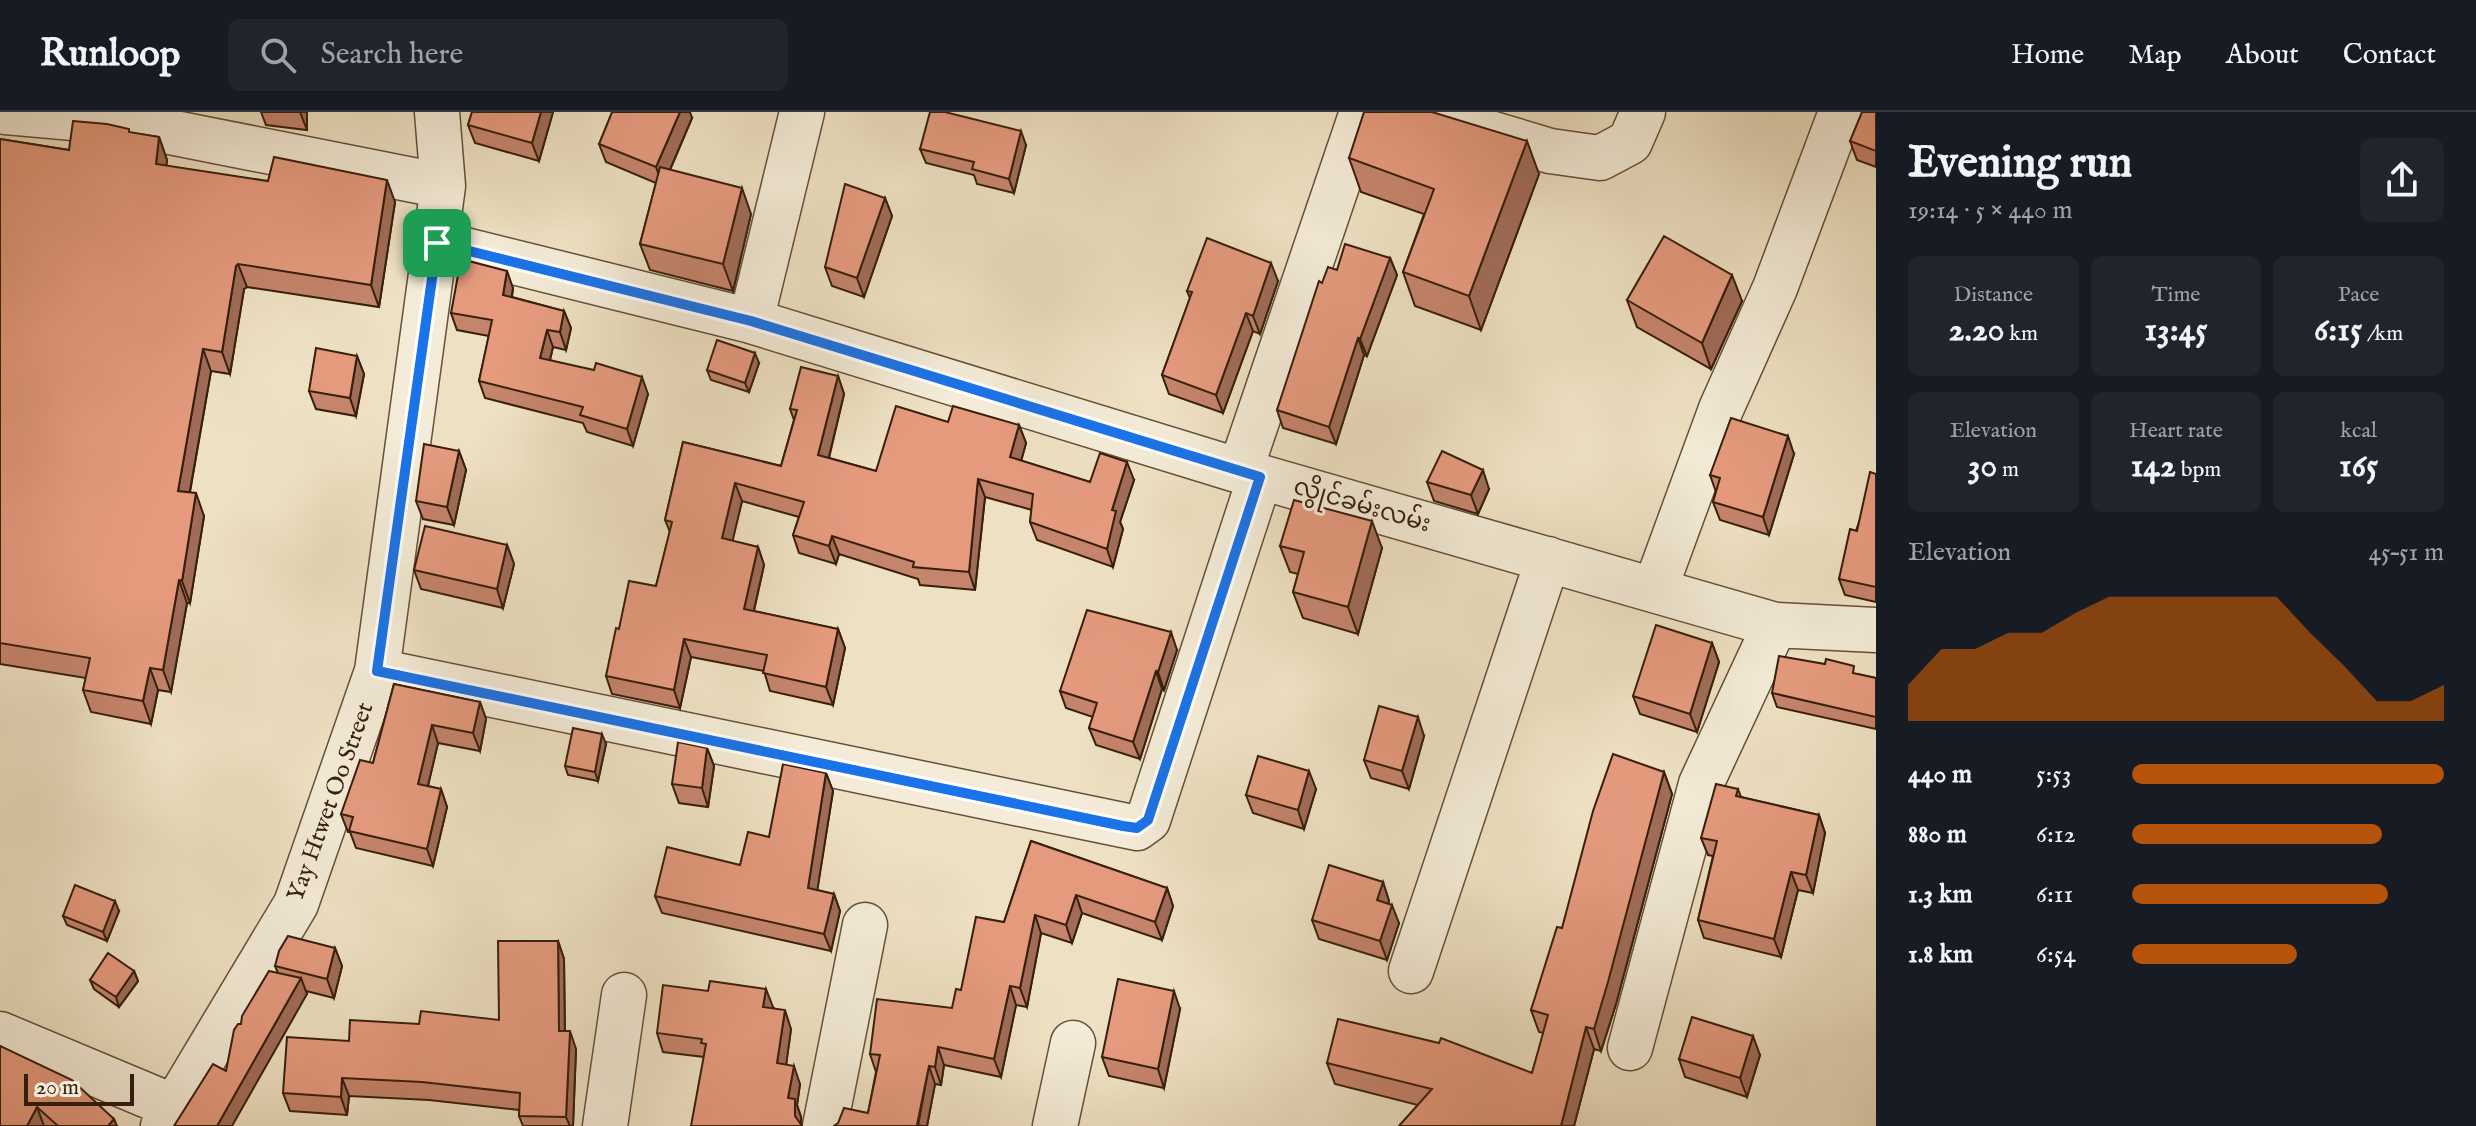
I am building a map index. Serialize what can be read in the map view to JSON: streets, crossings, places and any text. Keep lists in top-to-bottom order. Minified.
{"streets":{"street":["လွိုင်ခမ်းလမ်း","Yay Htwet Oo Street"]},"crossings":[["လွိုင်ခမ်းလမ်း","Yay Htwet Oo Street"]],"scale_bar":"20 m","page":{"header":"Runloop","search":"Search here","nav":["Home","Map","About","Contact"],"heading":["Evening run","19:14 · 5 × 440 m"],"stats":[["Distance","2.20 km"],["Time","13:45"],["Pace","6:15 /km"],["Elevation","30 m"],["Heart rate","142 bpm"],["kcal","165"]],"chart":["Elevation","45–51 m"],"list":[{"name":"440 m","note":"5:53"},{"name":"880 m","note":"6:12"},{"name":"1.3 km","note":"6:11"},{"name":"1.8 km","note":"6:54"}],"scale":"20 m"}}
